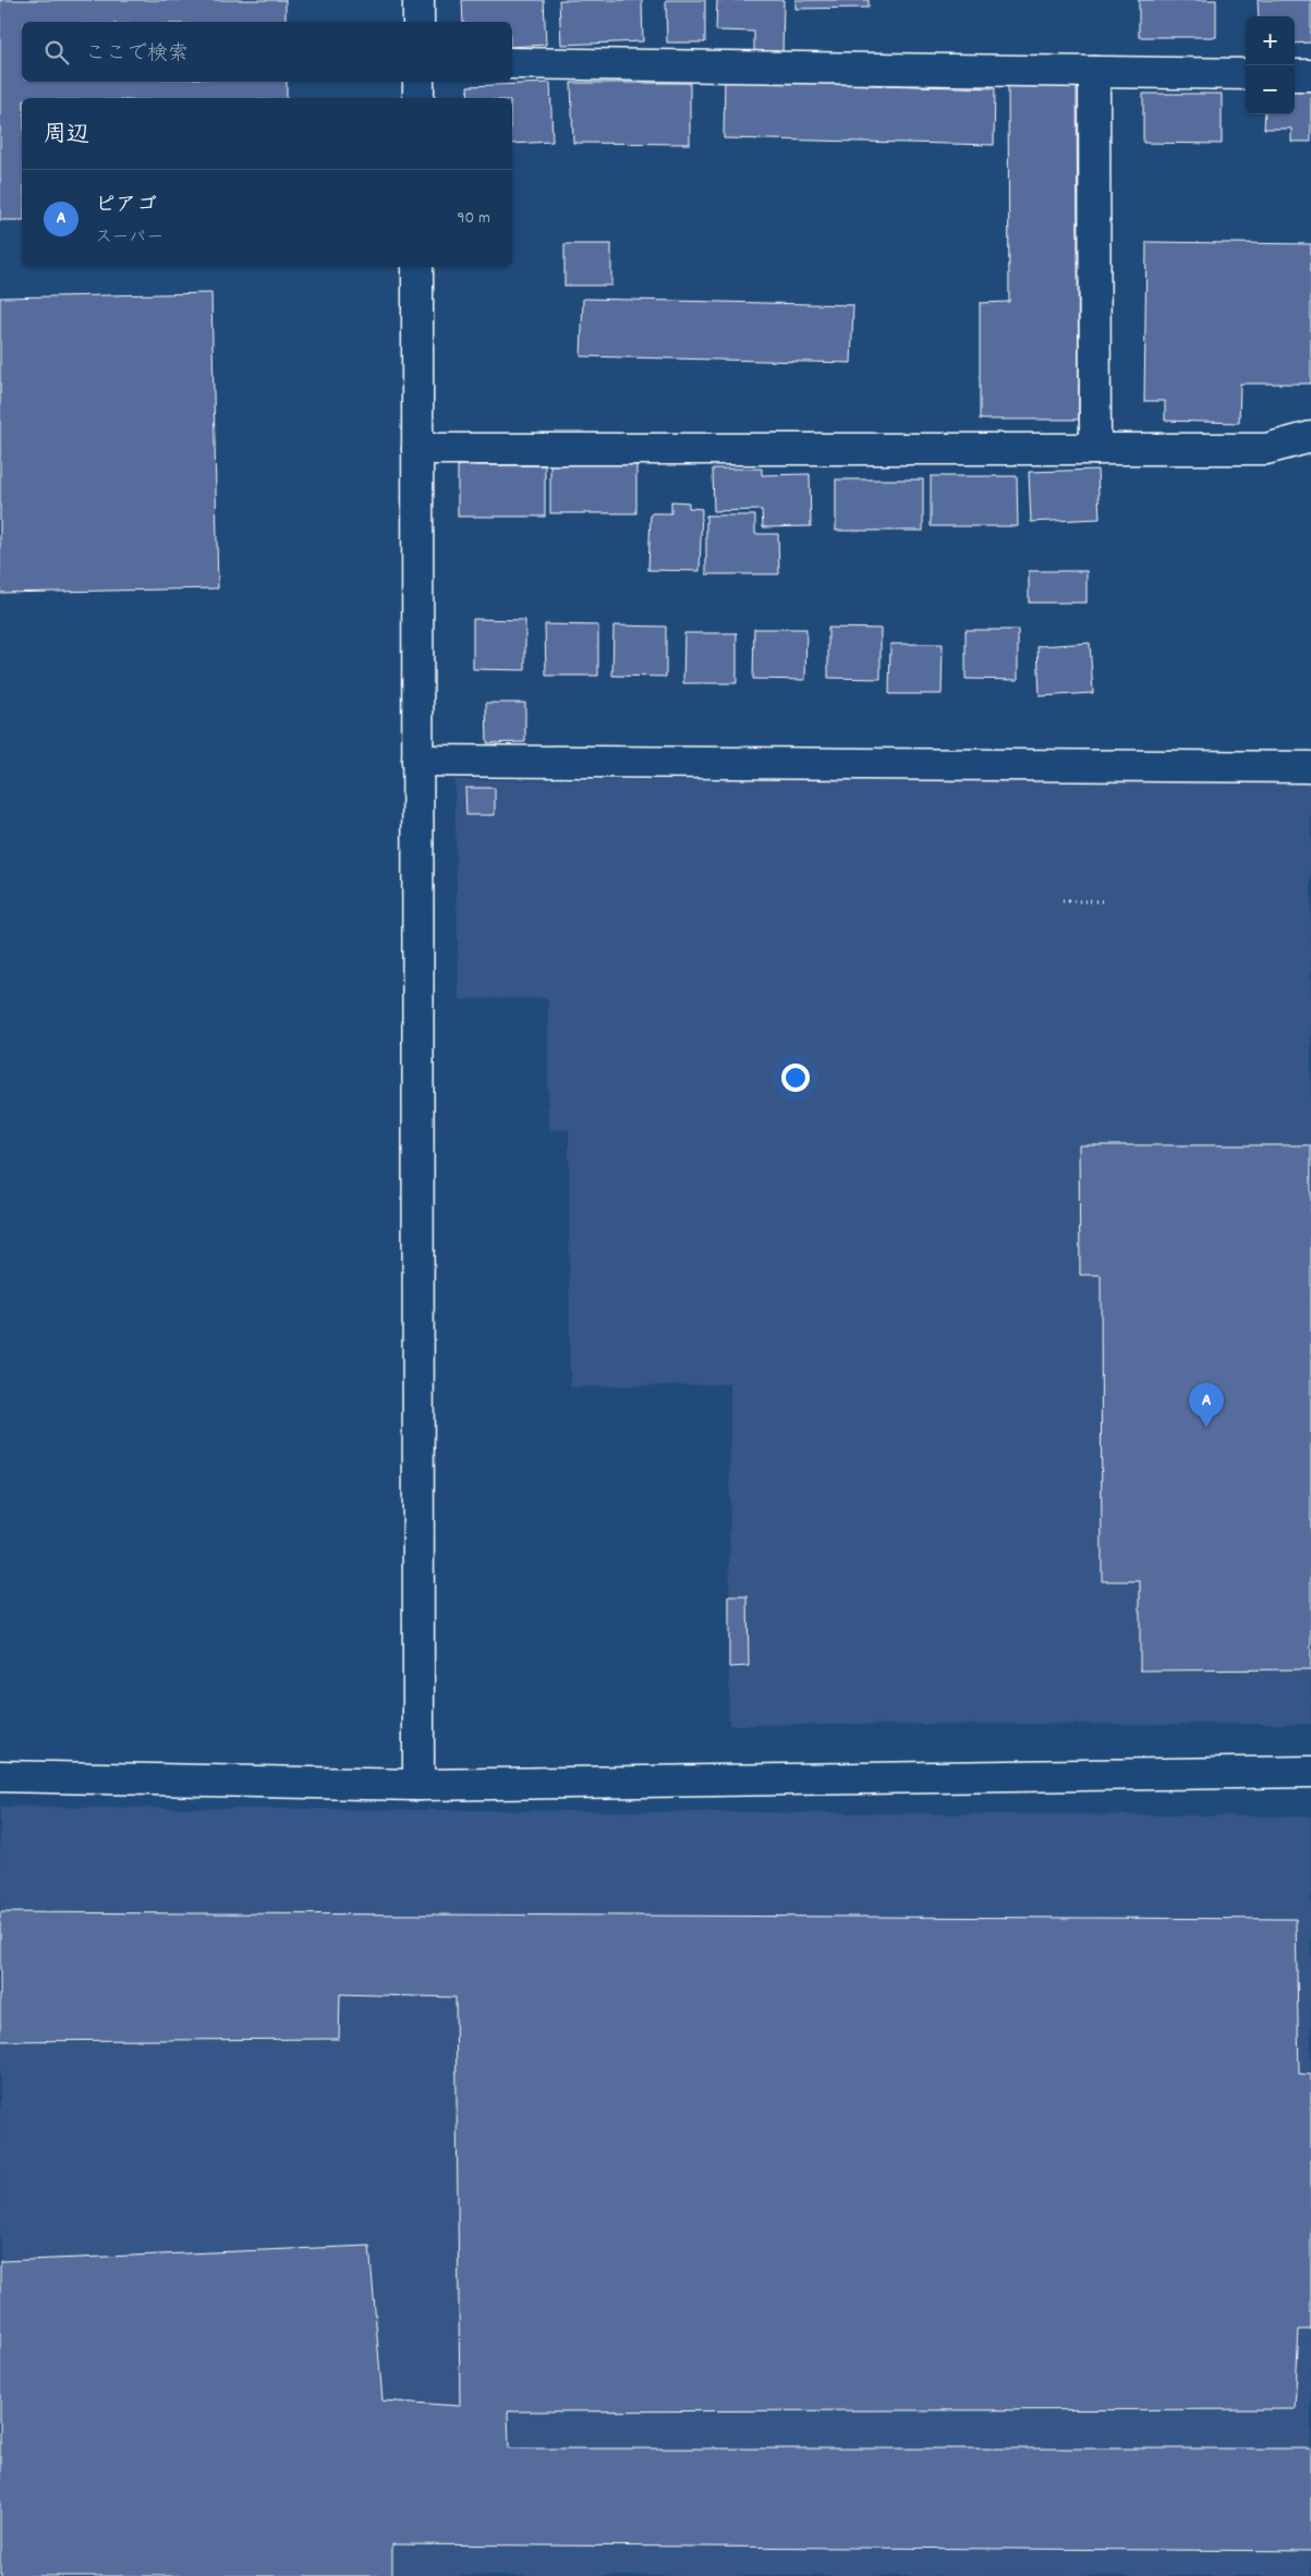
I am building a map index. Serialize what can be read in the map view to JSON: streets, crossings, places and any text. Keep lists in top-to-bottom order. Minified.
{"page":{"map_buttons":["+","−"],"search":"ここで検索","heading":"周辺","list":[{"mark":"A","name":"ピアゴ","note":"スーパー","value":"90 m"}],"pins":"A"}}
